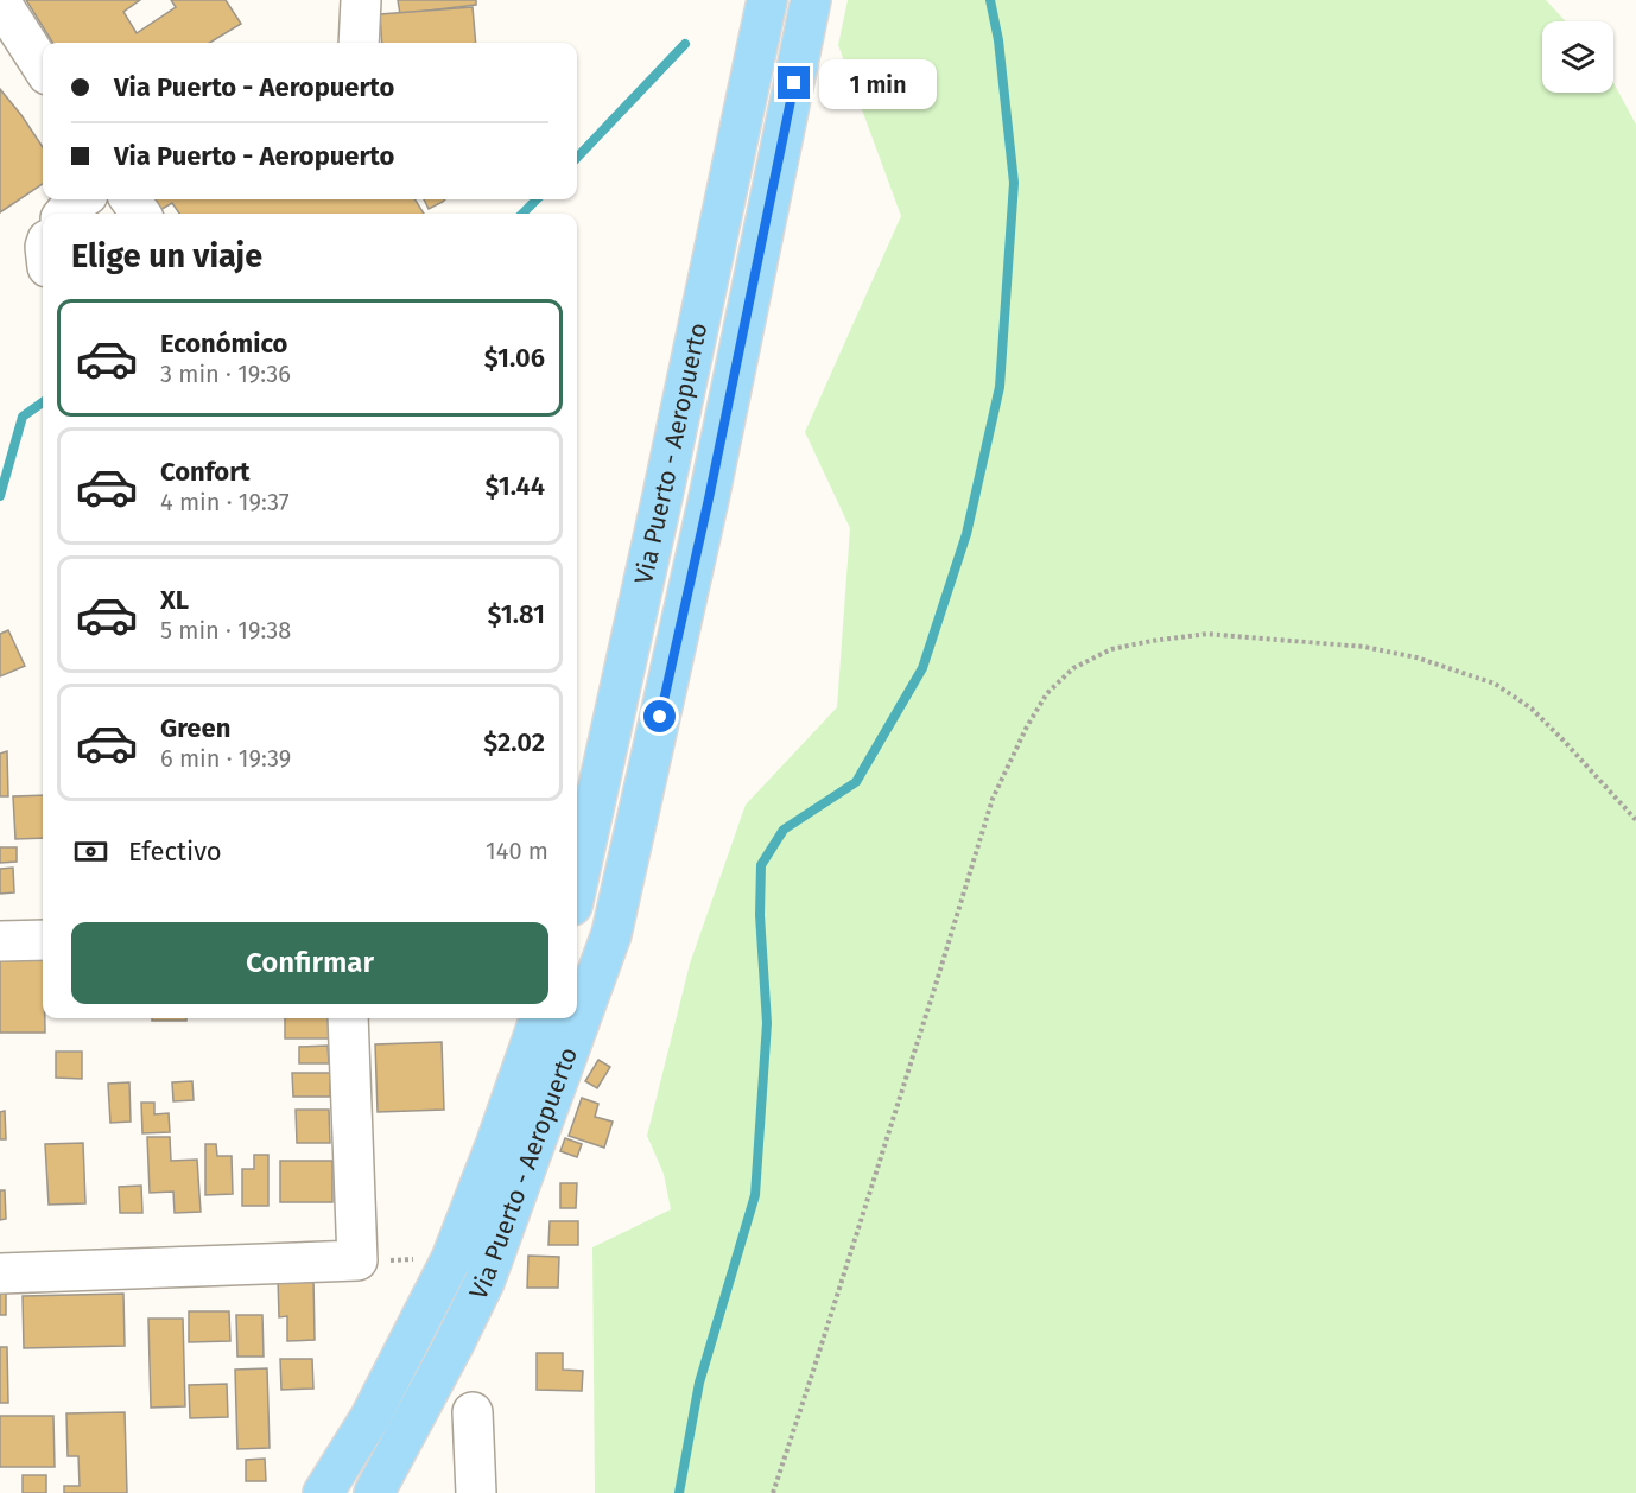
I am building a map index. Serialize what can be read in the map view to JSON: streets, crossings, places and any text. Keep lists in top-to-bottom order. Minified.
{"streets":{"main road":["Via Puerto - Aeropuerto"]},"page":{"banner":["Via Puerto - Aeropuerto","Via Puerto - Aeropuerto"],"bubble":"1 min","heading":"Elige un viaje","list":[{"name":"Económico","note":"3 min · 19:36","value":"$1.06"},{"name":"Confort","note":"4 min · 19:37","value":"$1.44"},{"name":"XL","note":"5 min · 19:38","value":"$1.81"},{"name":"Green","note":"6 min · 19:39","value":"$2.02"}],"pay":["Efectivo","140 m"],"buttons":"Confirmar"}}
